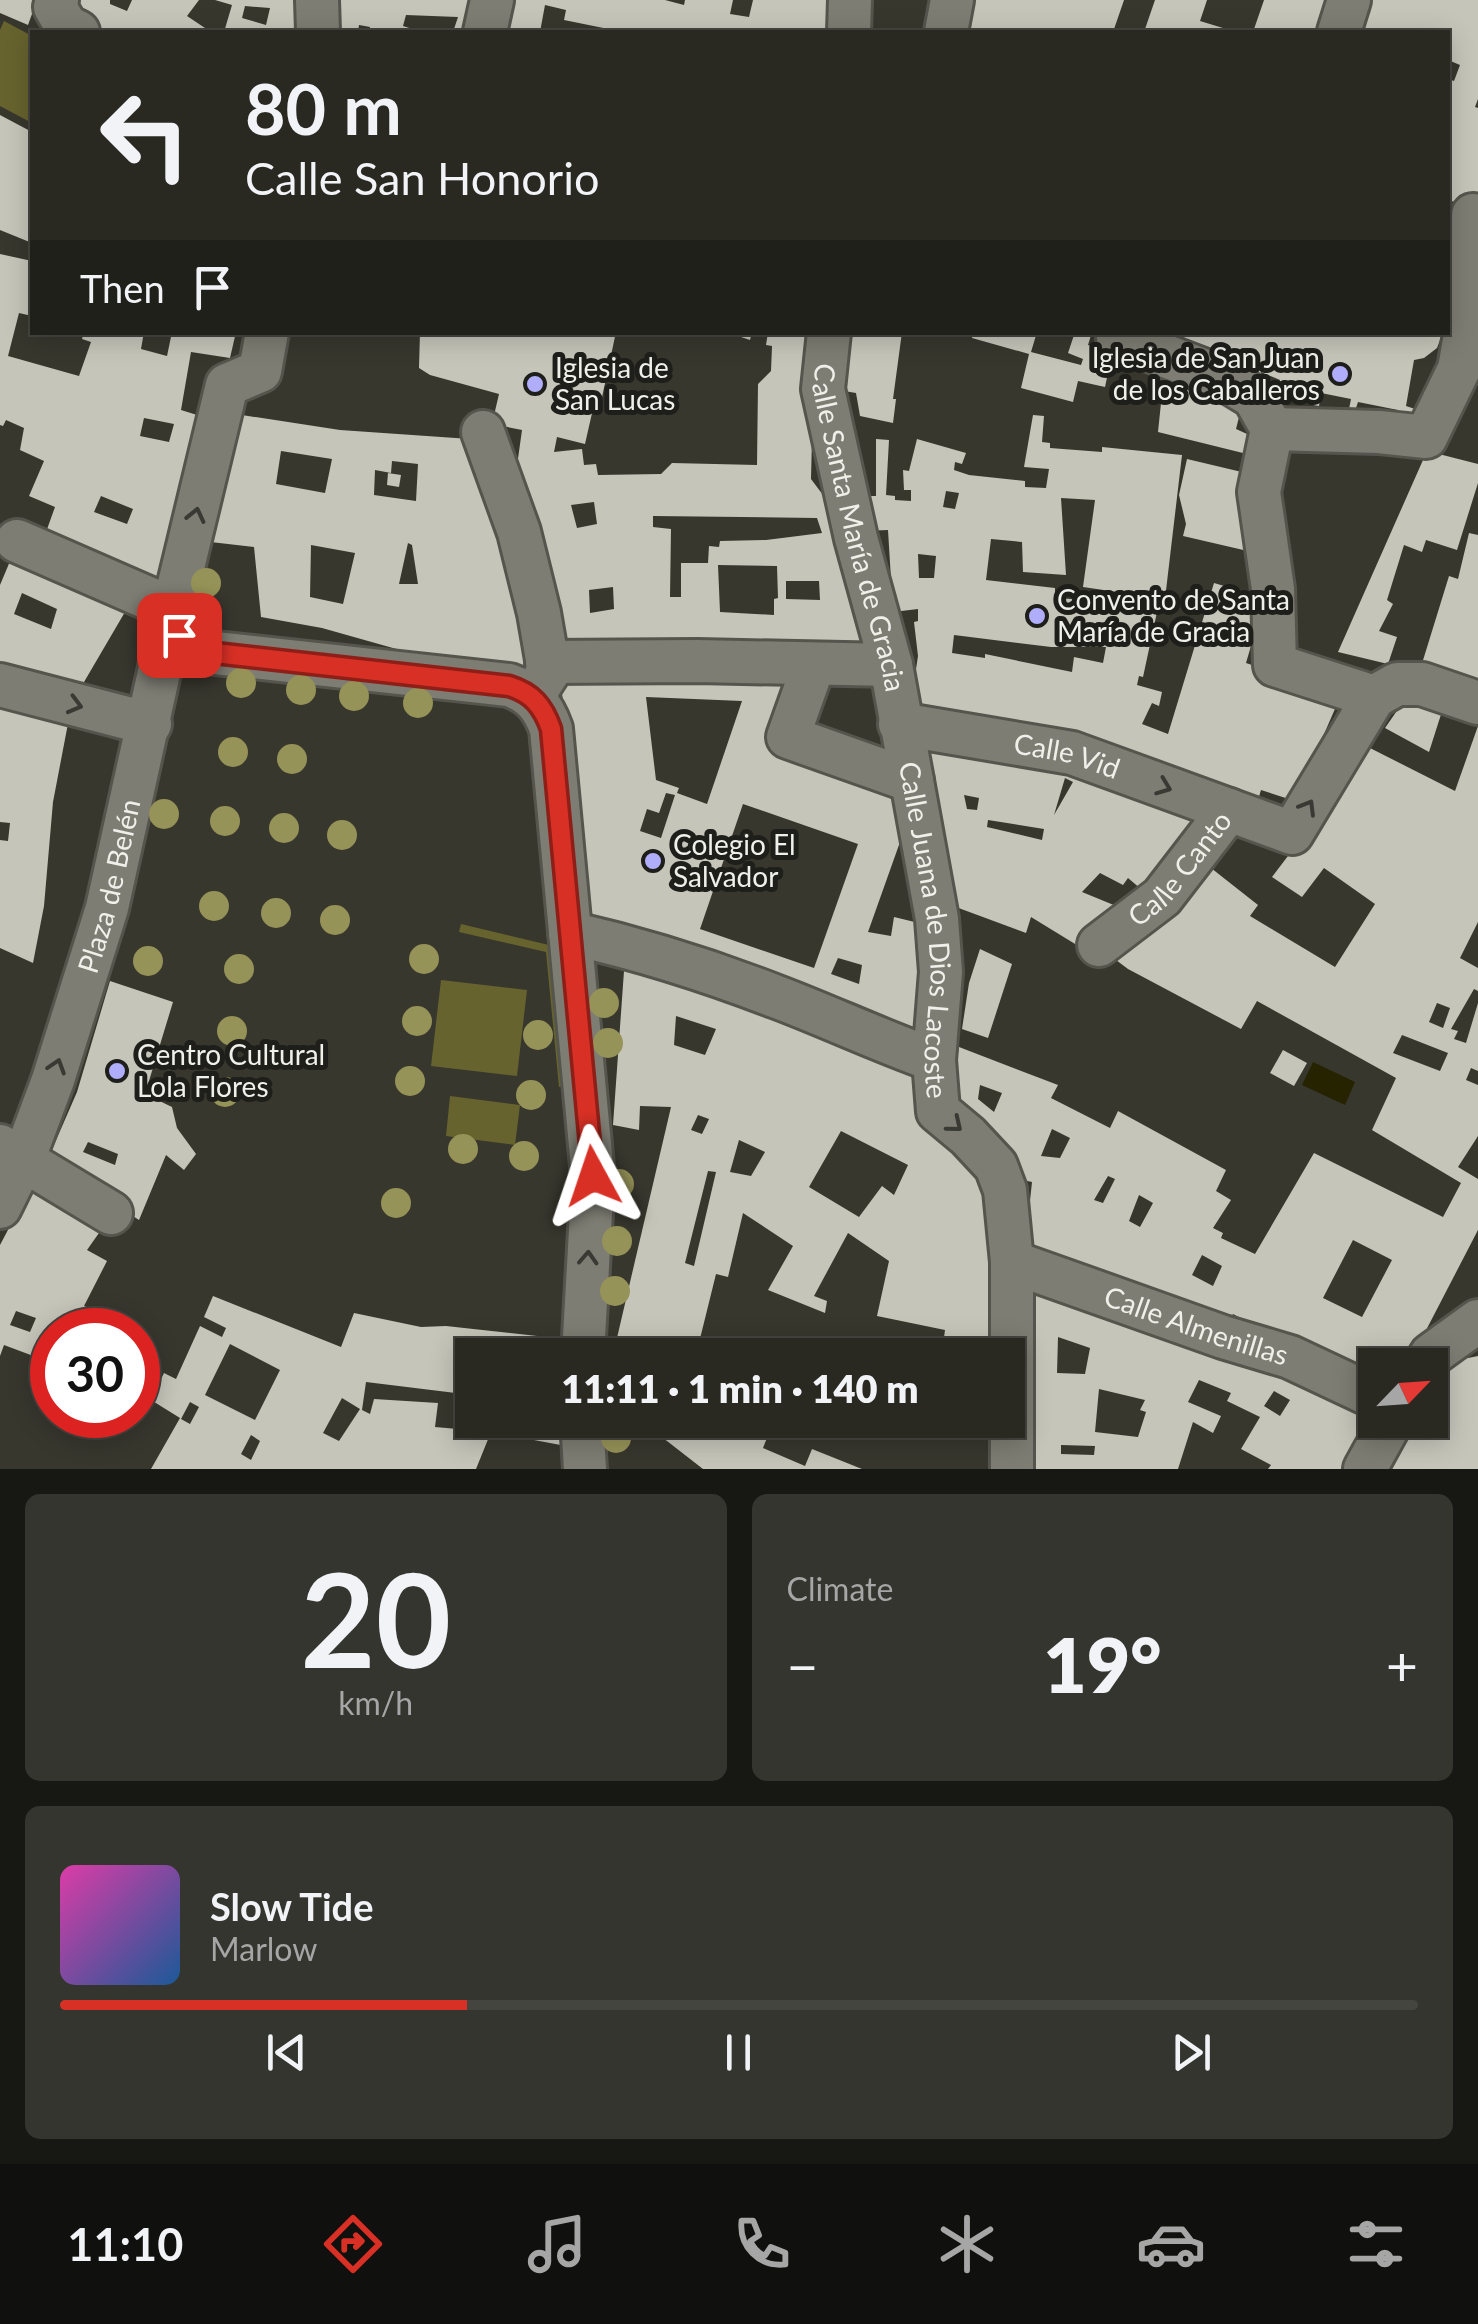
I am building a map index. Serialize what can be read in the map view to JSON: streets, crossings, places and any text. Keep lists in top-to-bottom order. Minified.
{"streets":{"street":["Calle Santa María de Gracia","Calle Vid","Calle Canto","Plaza de Belén","Calle Juana de Dios Lacoste","Calle Almenillas"]},"crossings":[["Calle Santa María de Gracia","Calle Vid"],["Calle Santa María de Gracia","Calle Juana de Dios Lacoste"],["Calle Vid","Calle Canto"],["Calle Vid","Calle Juana de Dios Lacoste"],["Calle Juana de Dios Lacoste","Calle Almenillas"]],"one_way":["Calle Canto","Plaza de Belén"],"places":["Iglesia de San Juan de los Caballeros","Iglesia de San Lucas","Convento de Santa María de Gracia","Colegio El Salvador","Centro Cultural Lola Flores"],"north":"top right","page":{"turn":["80 m","Calle San Honorio"],"then":"Then","limit":"30","trip":"11:11 · 1 min · 140 m","tile":[["20","km/h"],"Climate"],"heat":["−","19°","+"],"song":["Slow Tide","Marlow"],"tabs":"11:10"}}
